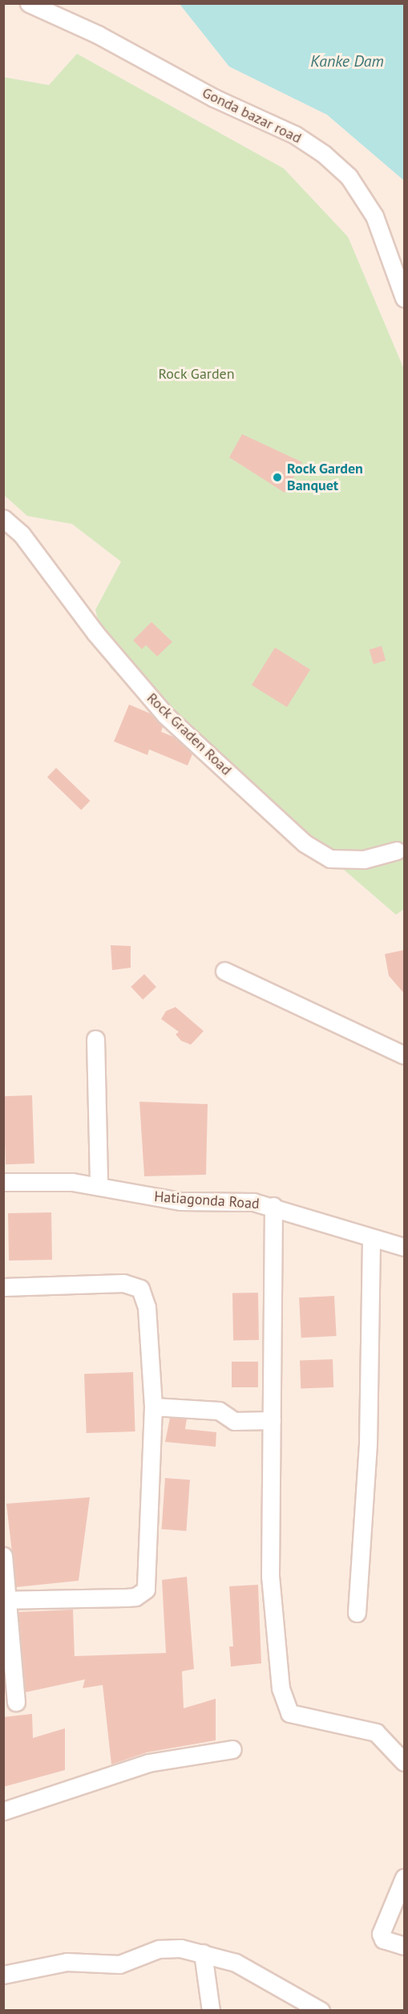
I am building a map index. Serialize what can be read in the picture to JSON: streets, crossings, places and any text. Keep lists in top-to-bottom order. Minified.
{"streets":{"street":["Gonda bazar road","Rock Graden Road","Hatiagonda Road"]},"water":["Kanke Dam"],"parks":["Rock Garden"],"places":["Rock Garden Banquet"]}
